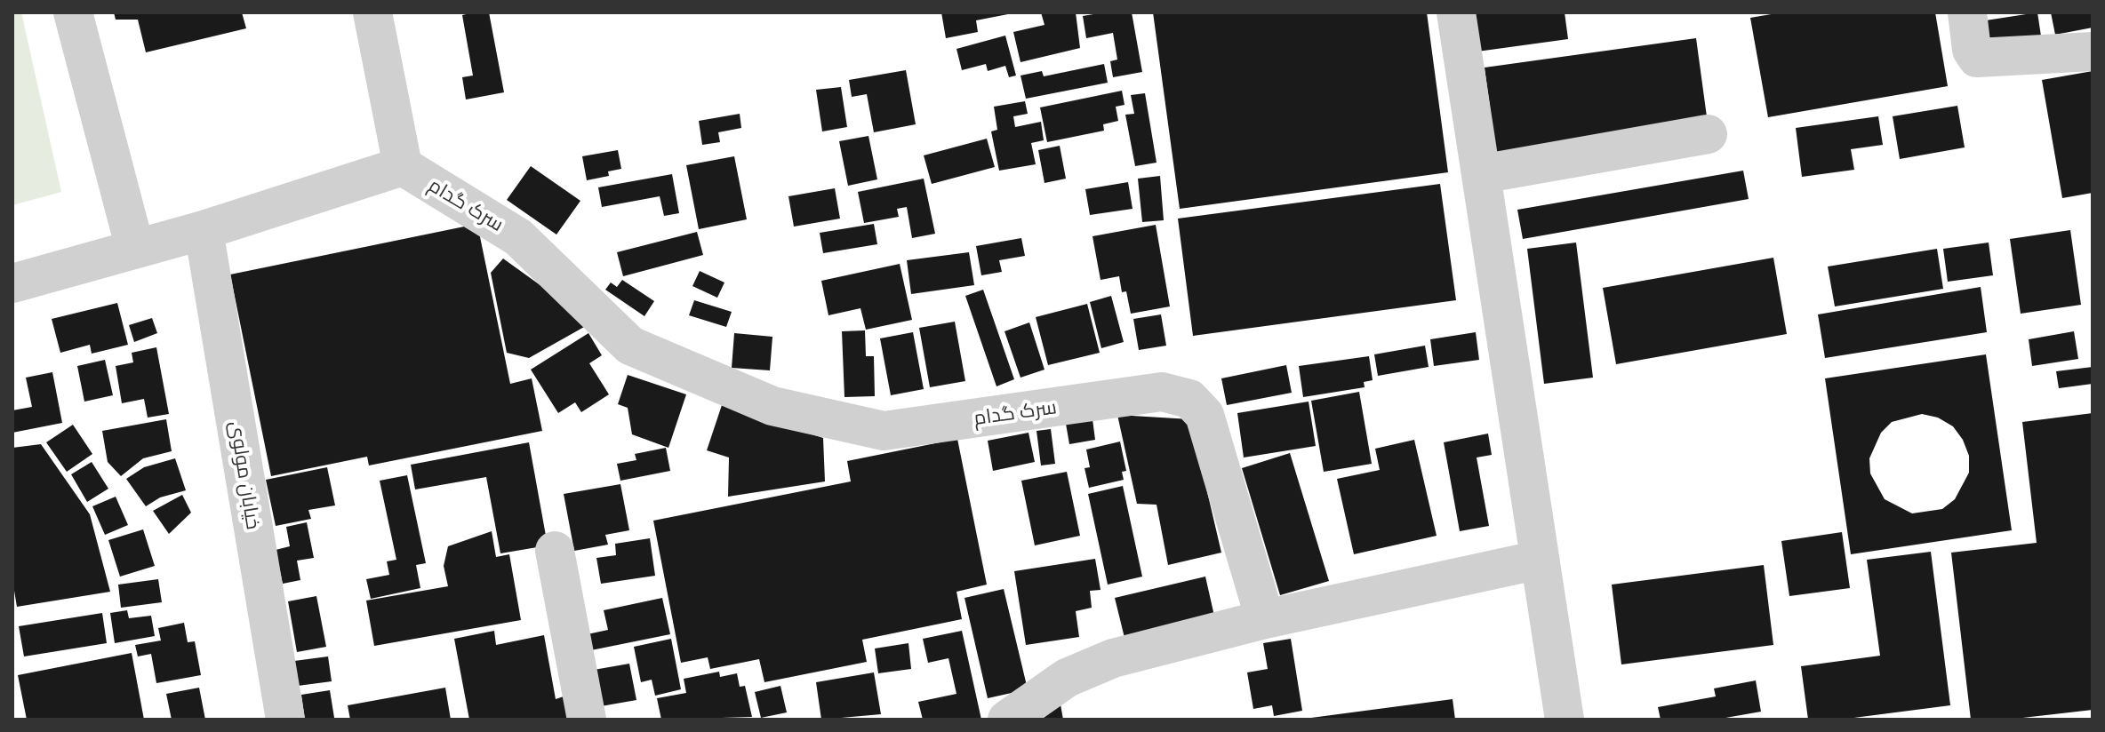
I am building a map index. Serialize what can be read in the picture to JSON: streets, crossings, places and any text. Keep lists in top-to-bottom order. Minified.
{"streets":{"street":["سرک گدام","خیابان مولوی"]}}
